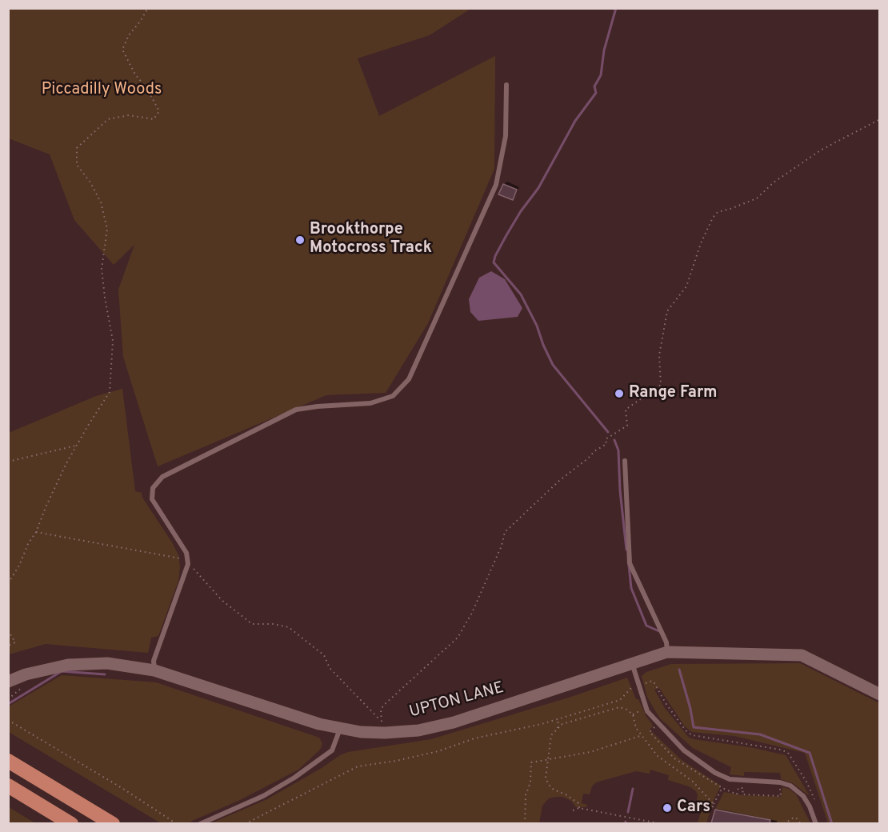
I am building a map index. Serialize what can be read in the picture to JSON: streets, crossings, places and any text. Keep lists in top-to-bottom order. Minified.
{"streets":{"street":["UPTON LANE"]},"parks":["Piccadilly Woods"],"places":["Brookthorpe Motocross Track","Range Farm","Cars"]}
